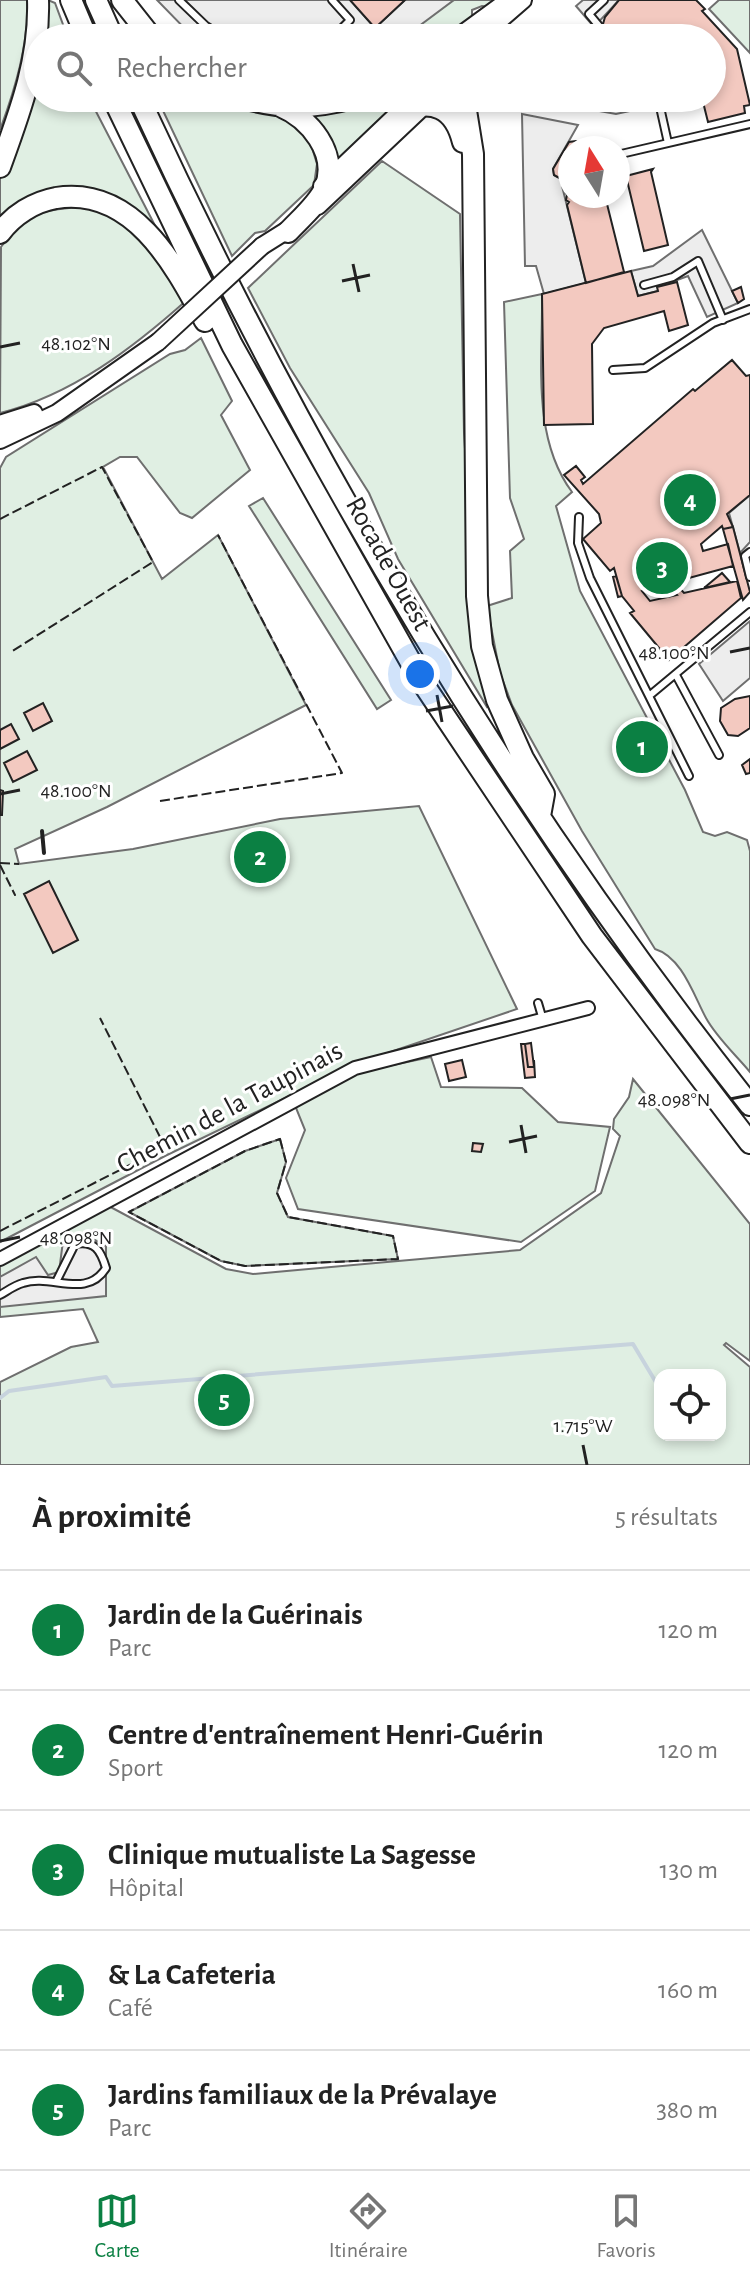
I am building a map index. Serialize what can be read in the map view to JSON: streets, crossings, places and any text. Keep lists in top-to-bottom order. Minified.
{"streets":{"highway":["Rocade Ouest"],"street":["Chemin de la Taupinais"]},"north":"top","page":{"search":"Rechercher","pins":["4","3","1","2","5"],"heading":["À proximité","5 résultats"],"list":[{"mark":"1","name":"Jardin de la Guérinais","note":"Parc","value":"120 m"},{"mark":"2","name":"Centre d'entraînement Henri-Guérin","note":"Sport","value":"120 m"},{"mark":"3","name":"Clinique mutualiste La Sagesse","note":"Hôpital","value":"130 m"},{"mark":"4","name":"& La Cafeteria","note":"Café","value":"160 m"},{"mark":"5","name":"Jardins familiaux de la Prévalaye","note":"Parc","value":"380 m"}],"nav":["Carte","Itinéraire","Favoris"]},"coordinates":["48.102°N","48.100°N","48.098°N","1.715°W"]}
